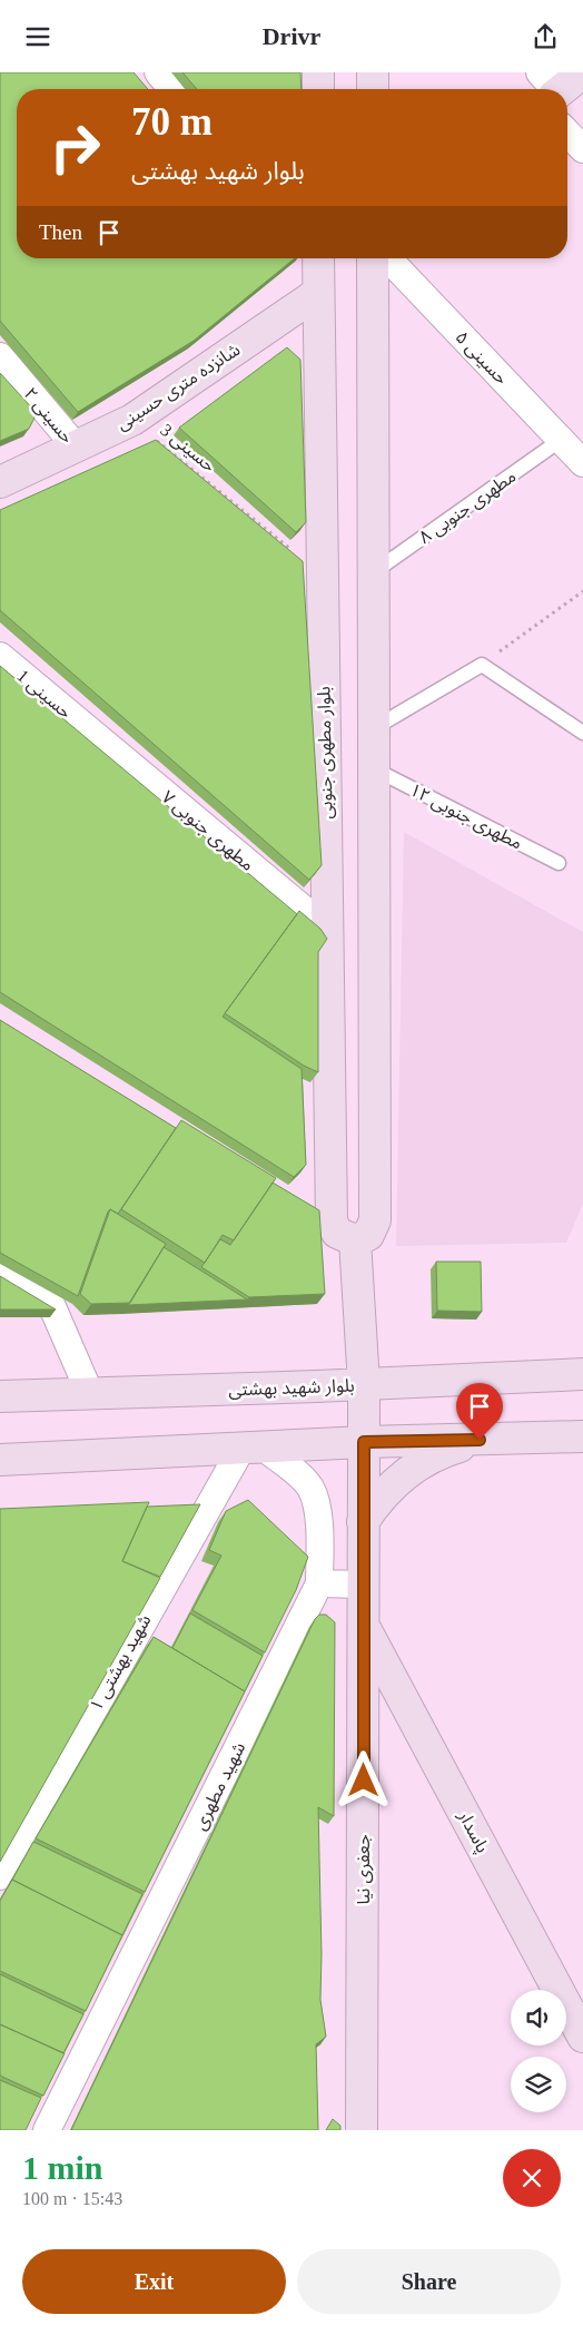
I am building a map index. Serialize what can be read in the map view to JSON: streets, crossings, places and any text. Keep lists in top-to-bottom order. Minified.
{"streets":{"street":["حسینی ۵","شانزده متری حسینی","حسینی ۲","حسینی 1","بلوار مطهری جنوبی","مطهری جنوبی ۷","بلوار شهید بهشتی","شهید بهشتی ۱","شهید مطهری","پاسدار","جعفری نیا"],"lane":["مطهری جنوبی ۸","مطهری جنوبی ۱۲"],"path":["حسینی 3"]},"crossings":[["حسینی ۵","مطهری جنوبی ۸"],["شانزده متری حسینی","حسینی ۲"],["شانزده متری حسینی","حسینی 3"],["شانزده متری حسینی","بلوار مطهری جنوبی"],["حسینی 3","بلوار مطهری جنوبی"],["حسینی 1","مطهری جنوبی ۷"],["بلوار مطهری جنوبی","مطهری جنوبی ۷"],["بلوار مطهری جنوبی","بلوار شهید بهشتی"],["بلوار مطهری جنوبی","جعفری نیا"],["شهید بهشتی ۱","شهید مطهری"],["پاسدار","جعفری نیا"]],"page":{"header":"Drivr","turn":["70 m","بلوار شهید بهشتی"],"then":"Then","heading":["1 min","100 m · 15:43"],"buttons":["Exit","Share"]}}
